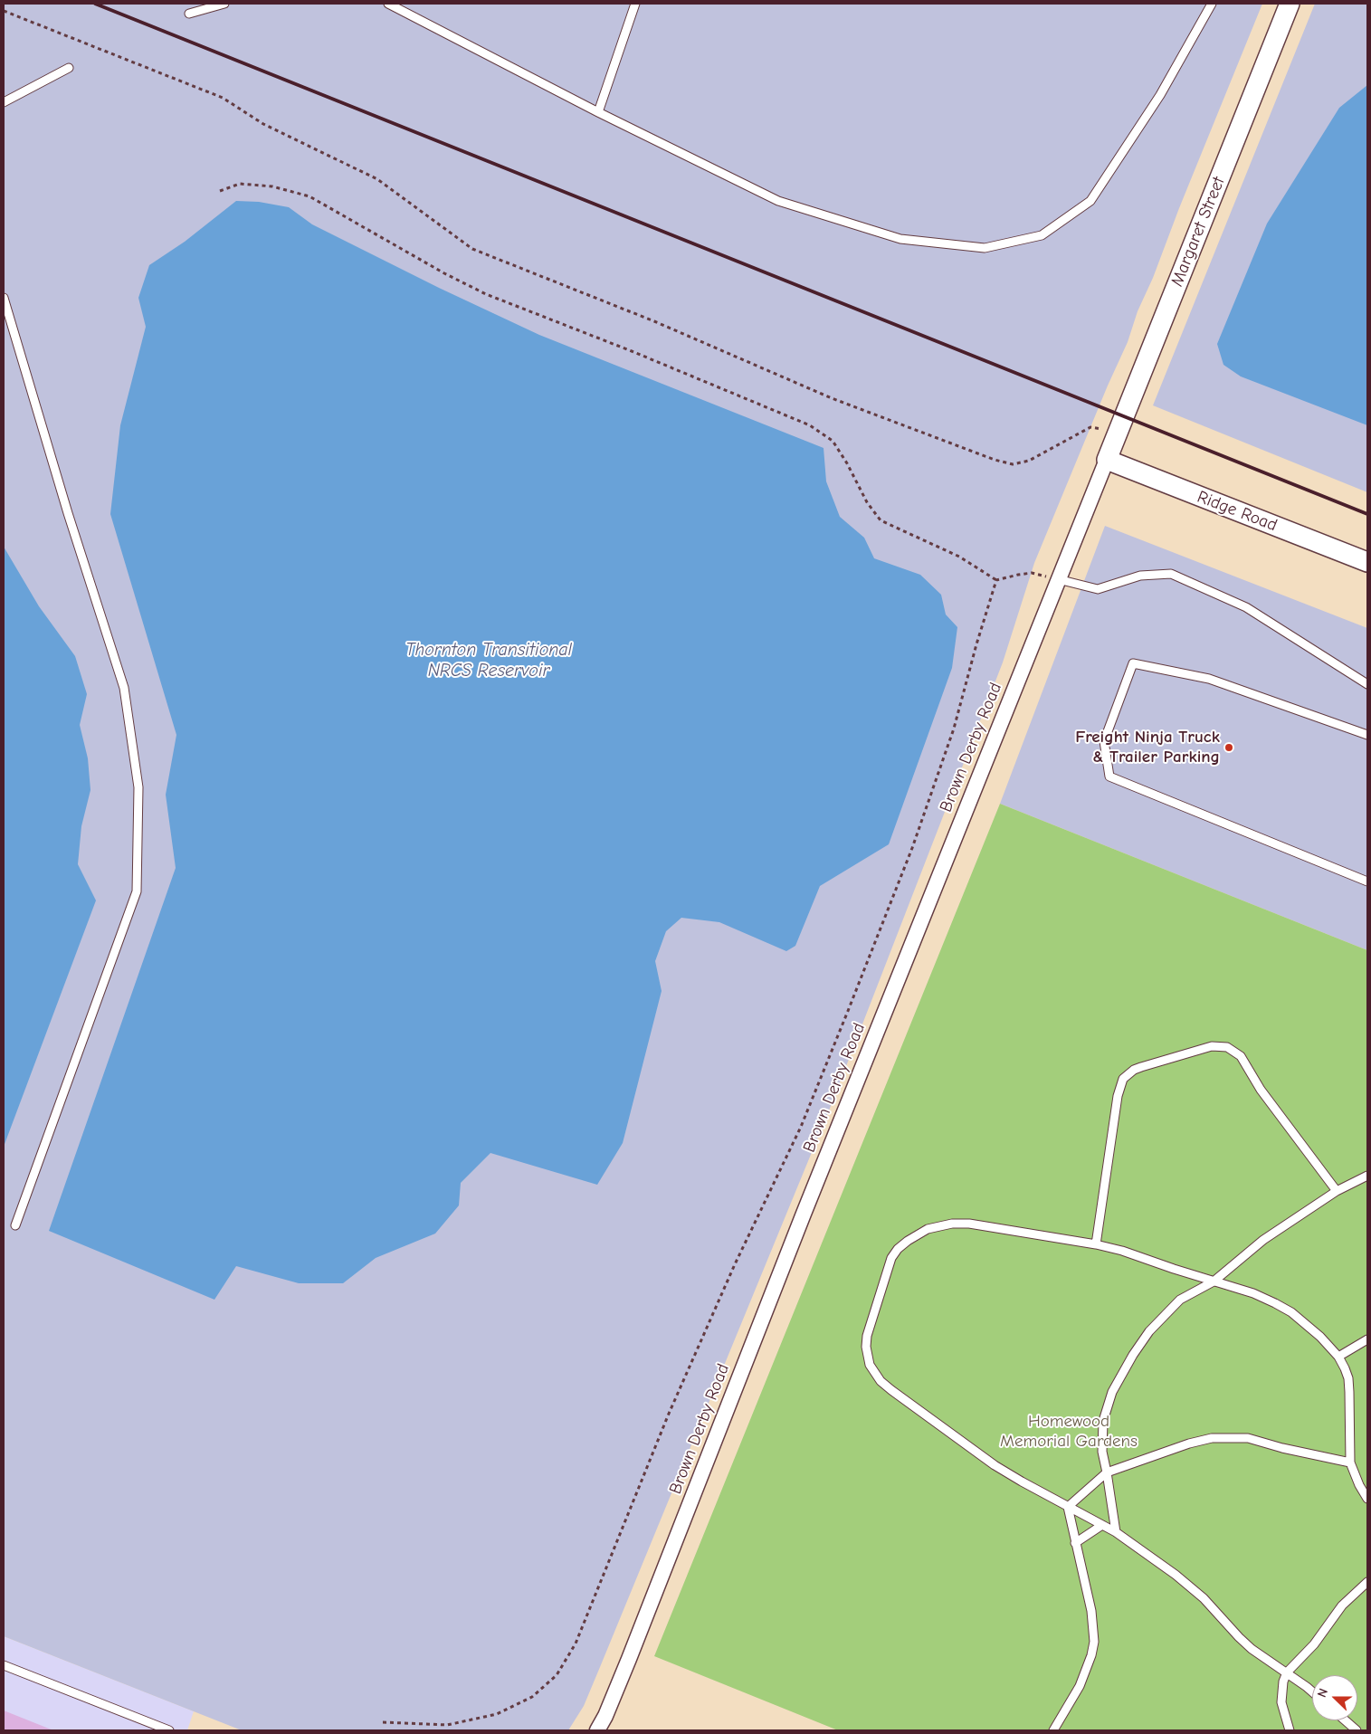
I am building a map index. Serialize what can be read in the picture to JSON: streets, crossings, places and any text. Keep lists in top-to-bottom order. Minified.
{"streets":{"street":["Margaret Street","Ridge Road","Brown Derby Road"]},"crossings":[["Margaret Street","Ridge Road"],["Margaret Street","Brown Derby Road"],["Ridge Road","Brown Derby Road"]],"water":["Thornton Transitional NRCS Reservoir"],"parks":["Homewood Memorial Gardens"],"places":["Freight Ninja Truck & Trailer Parking"],"north":"left"}
